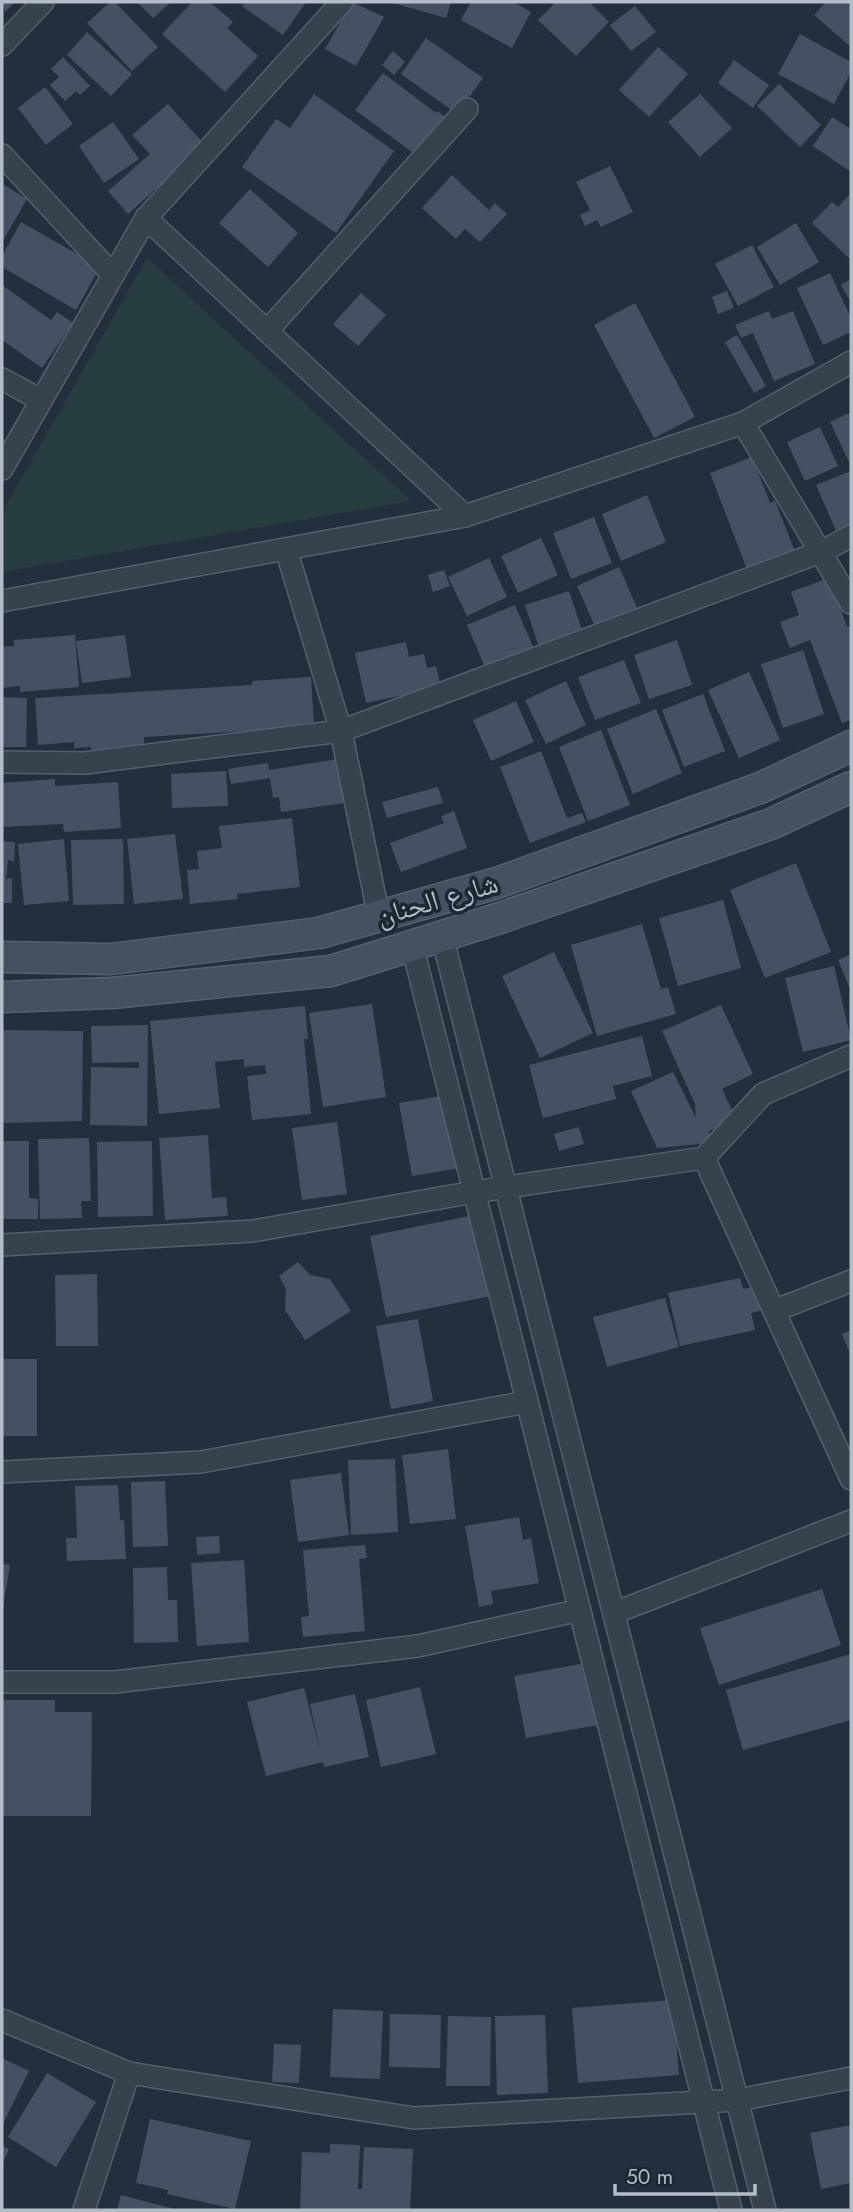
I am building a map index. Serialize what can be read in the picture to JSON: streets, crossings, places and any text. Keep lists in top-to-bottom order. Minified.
{"streets":{"main road":["شارع الحنان"]},"scale_bar":"50 m"}
